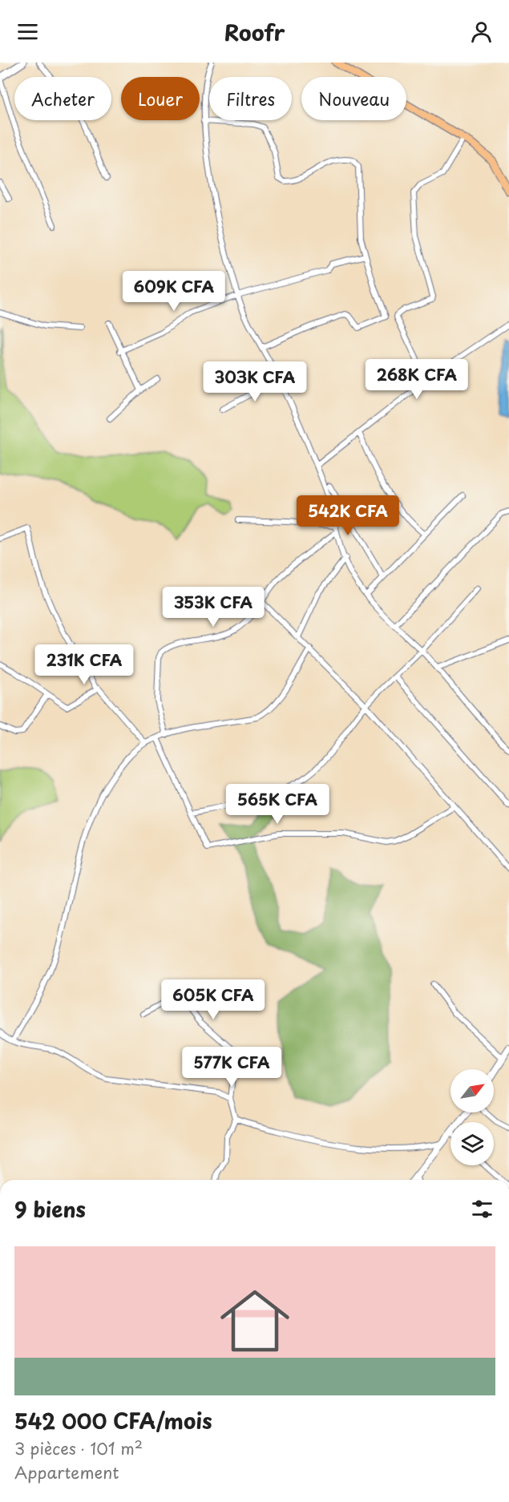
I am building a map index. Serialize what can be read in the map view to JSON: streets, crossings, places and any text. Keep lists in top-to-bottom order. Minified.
{"north":"top right","page":{"header":"Roofr","chip":["Acheter","Louer","Filtres","Nouveau"],"price":["609K CFA","268K CFA","303K CFA","542K CFA","353K CFA","231K CFA","565K CFA","605K CFA","577K CFA"],"heading":"9 biens","list":[{"name":"542 000 CFA/mois","note":"3 pièces · 101 m² · Appartement"}]}}
